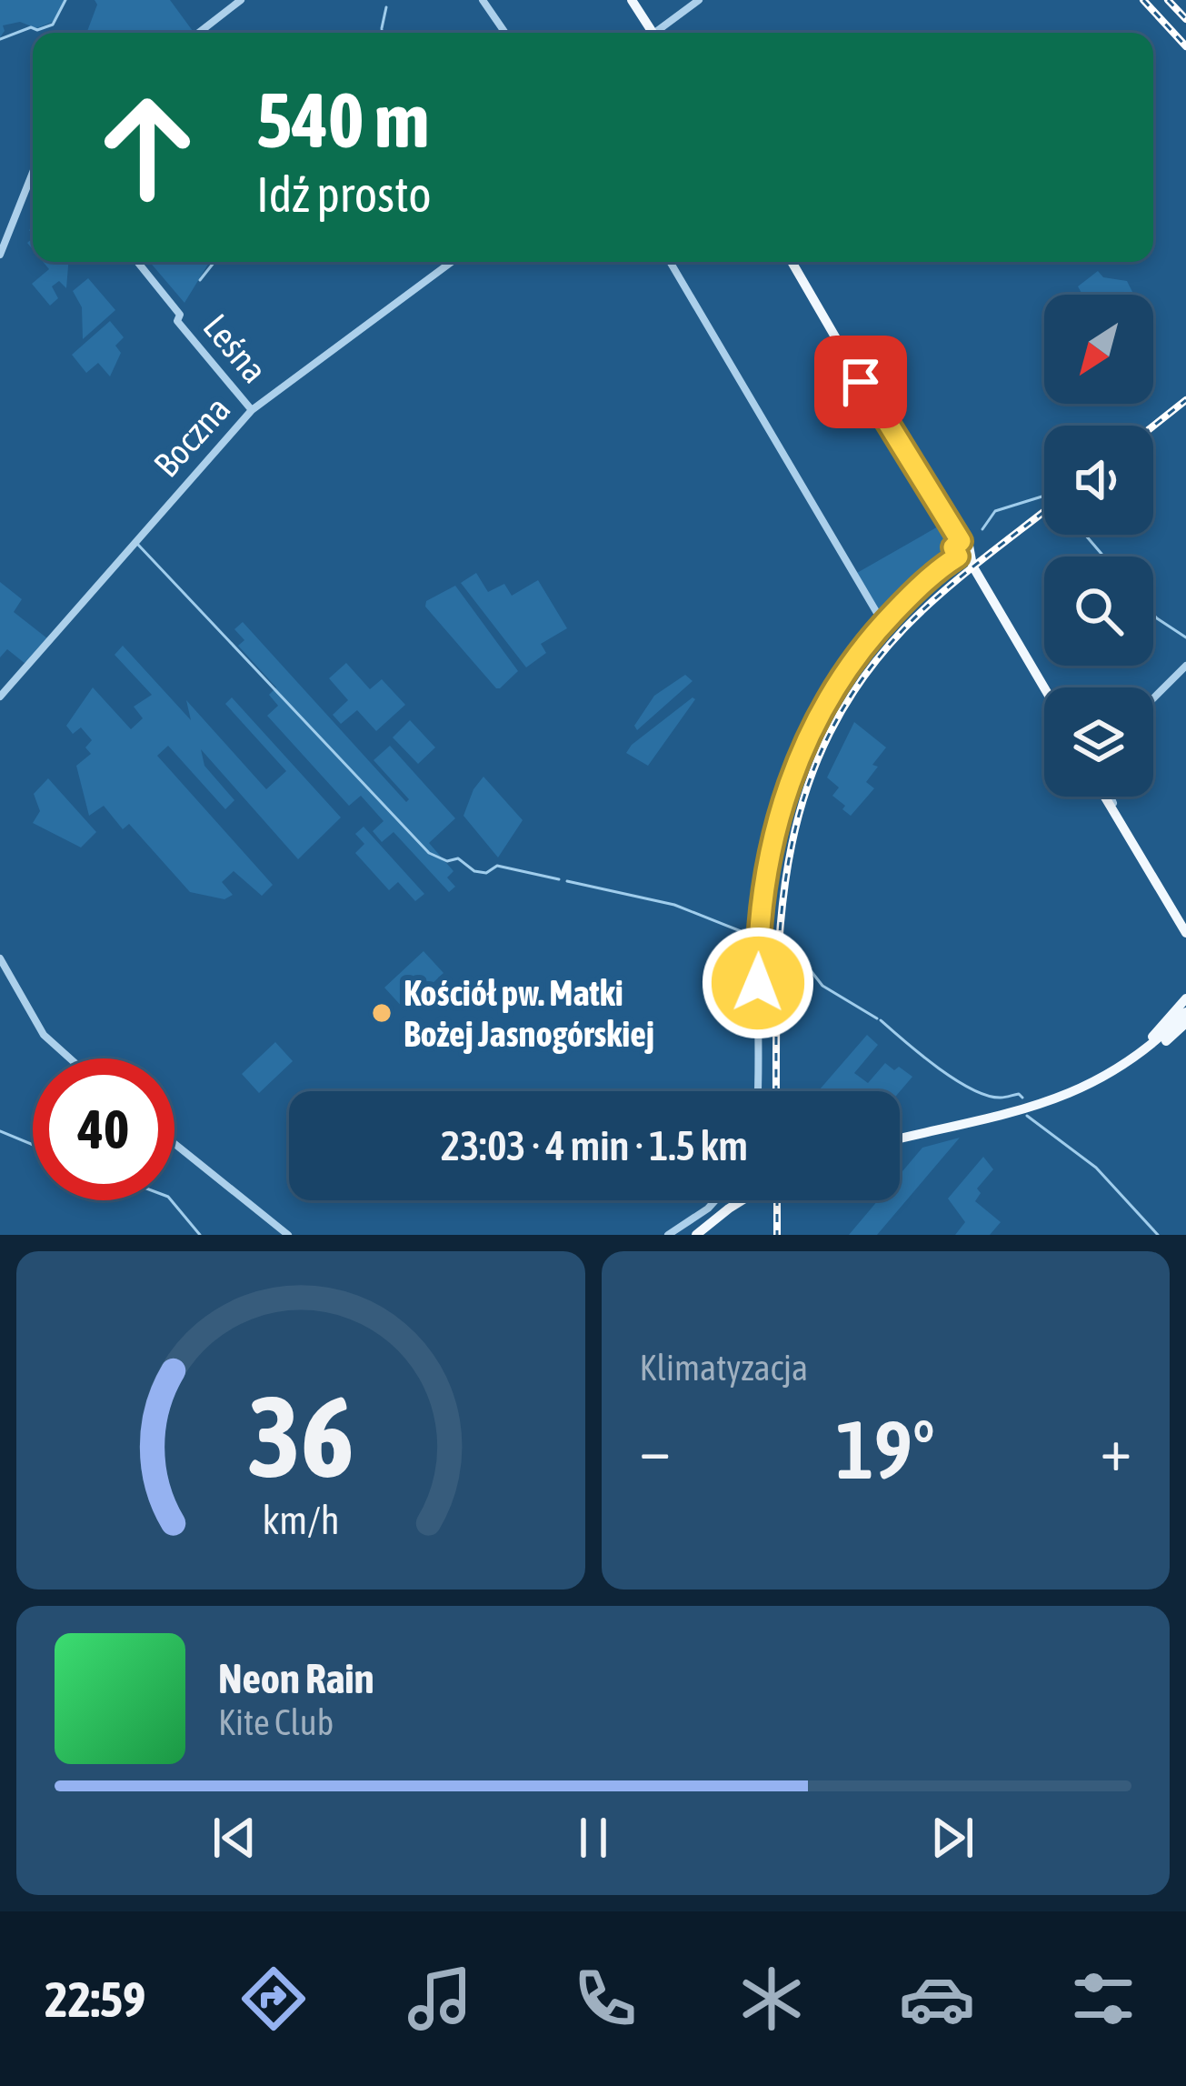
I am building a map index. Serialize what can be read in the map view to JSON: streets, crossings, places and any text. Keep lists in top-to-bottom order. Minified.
{"streets":{"street":["Leśna","Boczna"]},"crossings":[["Leśna","Boczna"]],"places":["Kościół pw. Matki Bożej Jasnogórskiej"],"north":"bottom left","page":{"turn":["540 m","Idź prosto"],"limit":"40","trip":"23:03 · 4 min · 1.5 km","tile":"Klimatyzacja","heat":["−","19°","+"],"song":["Neon Rain","Kite Club"],"tabs":"22:59","gauge":["36","km/h"]}}
